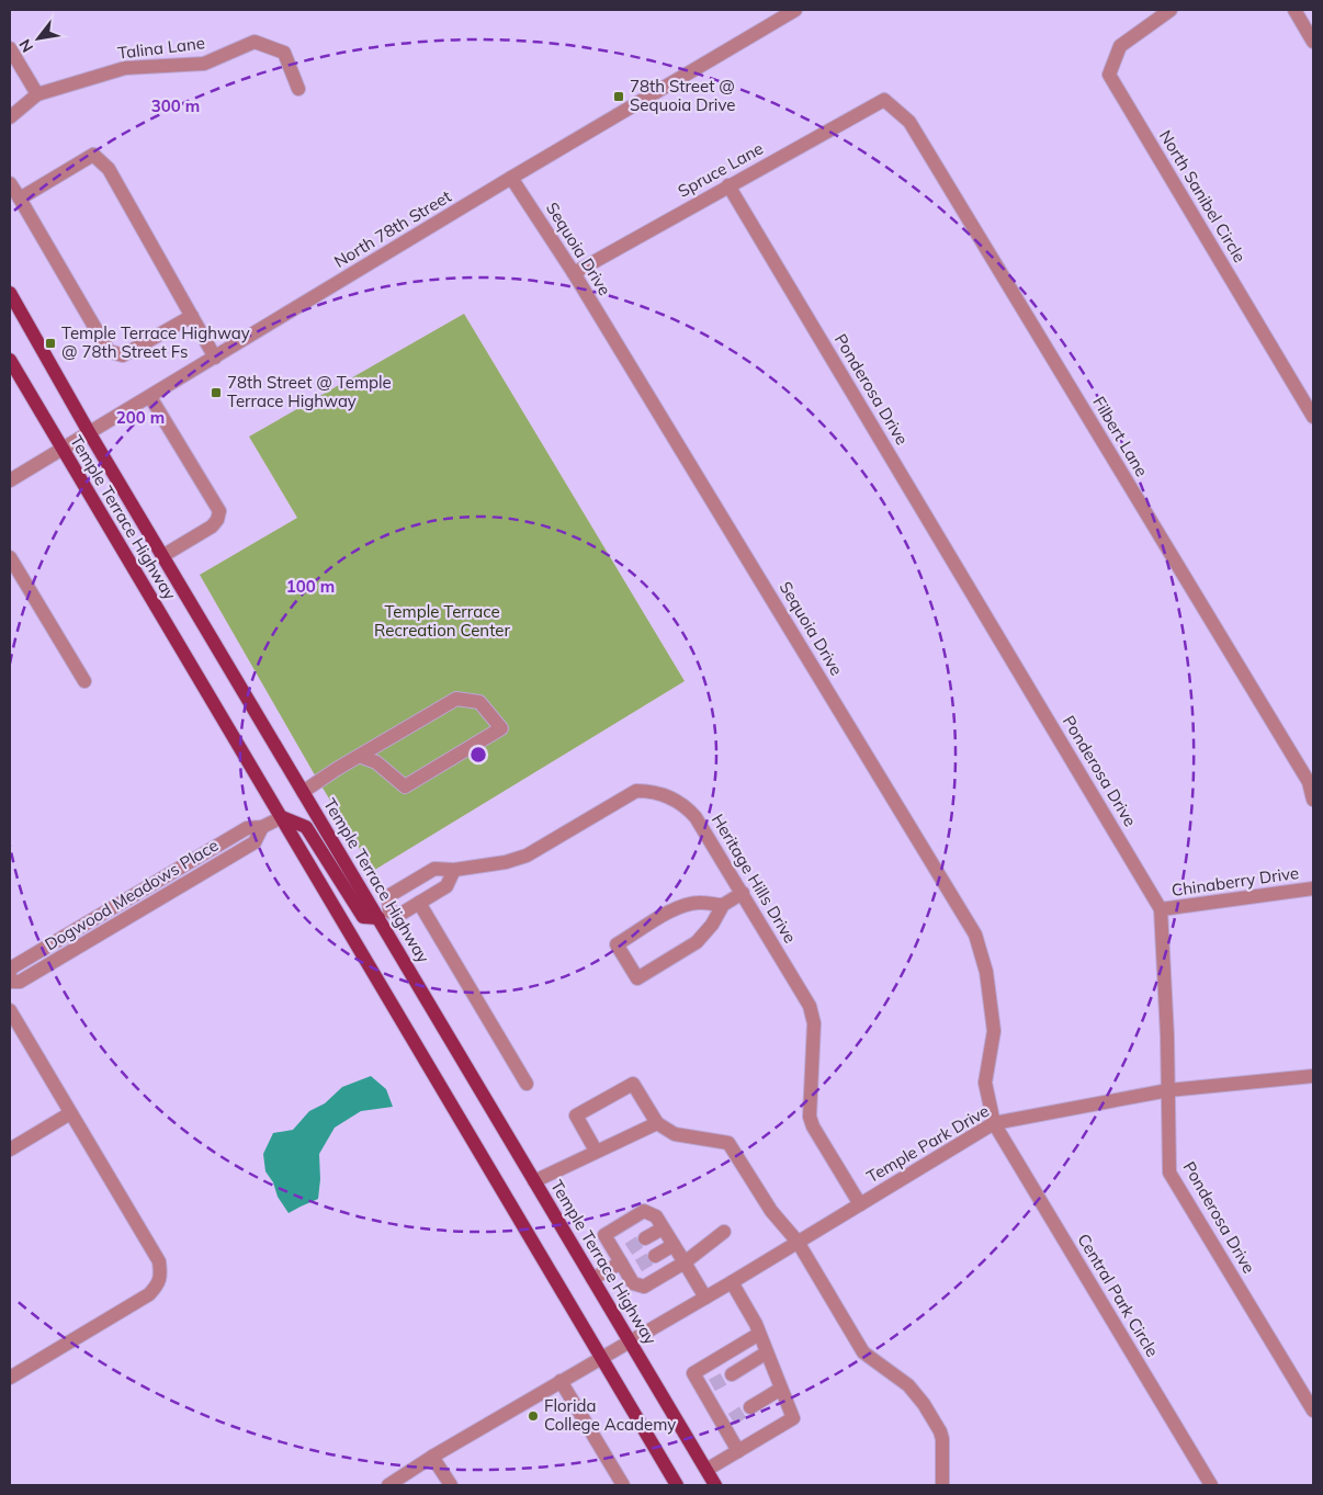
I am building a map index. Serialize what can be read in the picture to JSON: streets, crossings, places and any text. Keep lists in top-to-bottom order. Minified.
{"streets":{"main road":["Temple Terrace Highway"],"street":["Talina Lane","Spruce Lane","North Sanibel Circle","North 78th Street","Sequoia Drive","Ponderosa Drive","Filbert Lane","Heritage Hills Drive","Chinaberry Drive","Dogwood Meadows Place","Temple Park Drive","Central Park Circle"]},"crossings":[["Spruce Lane","Sequoia Drive"],["Spruce Lane","Ponderosa Drive"],["Spruce Lane","Filbert Lane"],["North 78th Street","Sequoia Drive"],["North 78th Street","Temple Terrace Highway"],["Sequoia Drive","Temple Park Drive"],["Sequoia Drive","Central Park Circle"],["Ponderosa Drive","Chinaberry Drive"],["Ponderosa Drive","Temple Park Drive"],["Temple Terrace Highway","Heritage Hills Drive"],["Temple Terrace Highway","Dogwood Meadows Place"],["Temple Terrace Highway","Temple Park Drive"],["Heritage Hills Drive","Temple Park Drive"],["Temple Park Drive","Central Park Circle"]],"parks":["Temple Terrace Recreation Center"],"places":{"transit":["78th Street @ Sequoia Drive","Temple Terrace Highway @ 78th Street Fs","78th Street @ Temple Terrace Highway"],"other":["Florida College Academy"]},"north":"bottom left","rings":["300 m","200 m","100 m"]}
